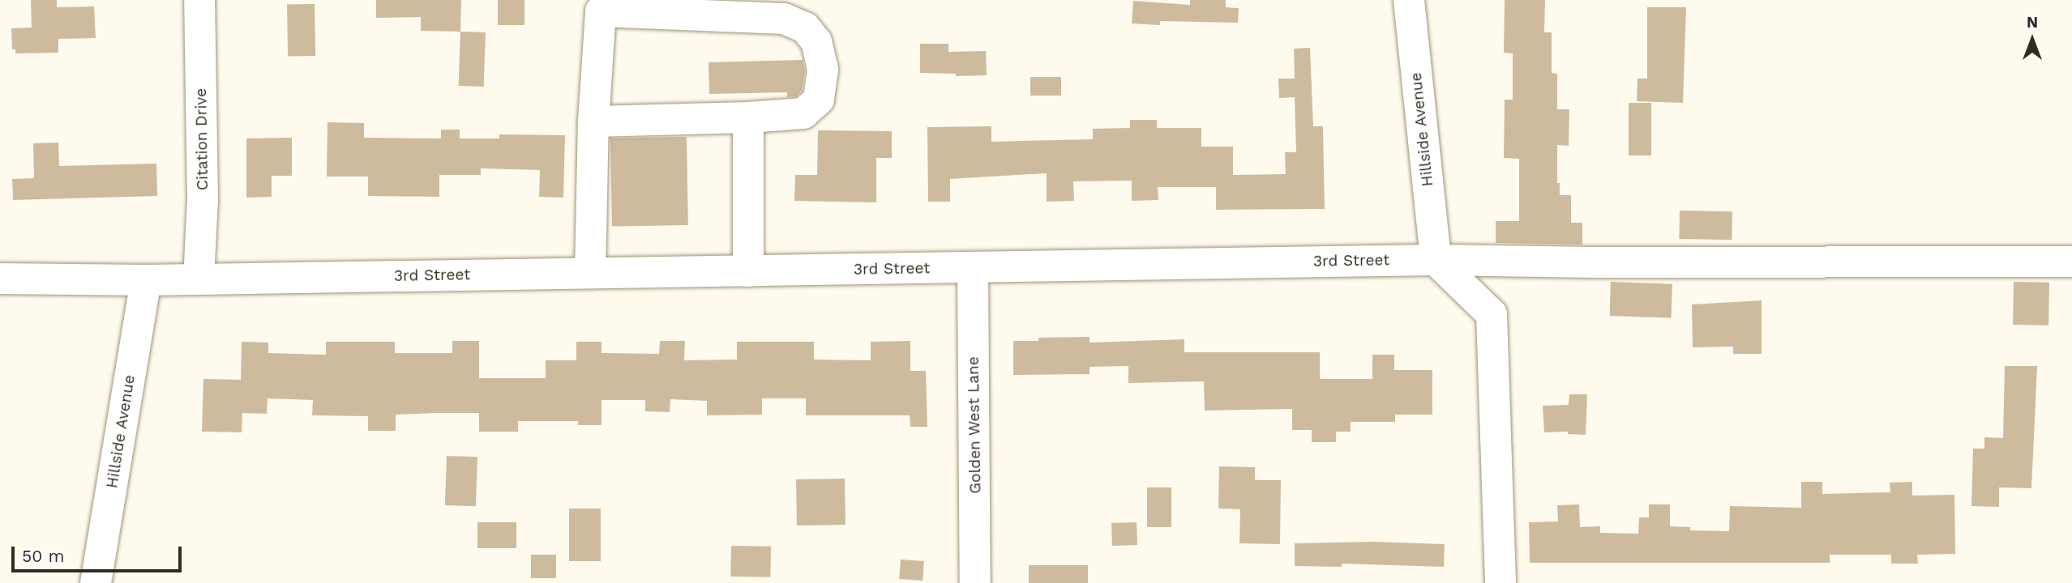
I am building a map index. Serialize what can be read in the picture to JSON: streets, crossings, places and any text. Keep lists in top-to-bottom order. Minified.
{"streets":{"street":["Hillside Avenue","Citation Drive","3rd Street","Golden West Lane"]},"crossings":[["Hillside Avenue","3rd Street"],["Citation Drive","3rd Street"],["3rd Street","Golden West Lane"]],"scale_bar":"50 m","north":"top"}
